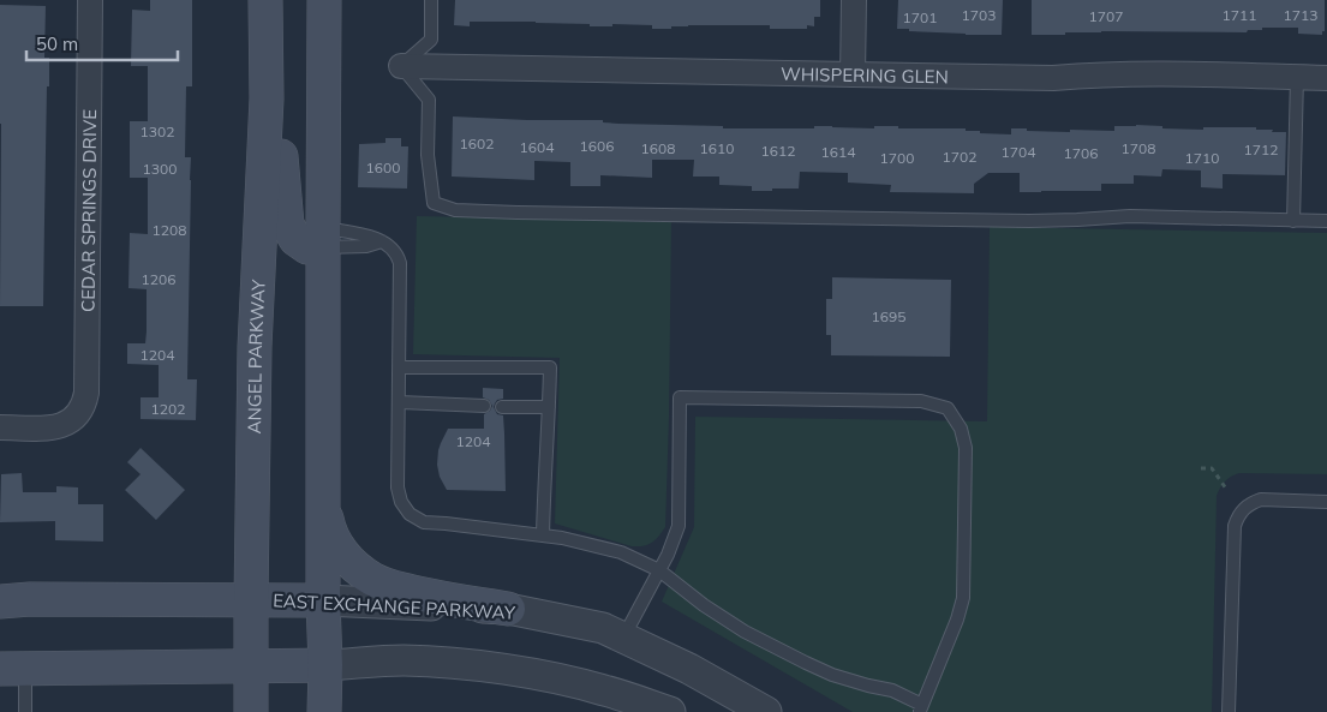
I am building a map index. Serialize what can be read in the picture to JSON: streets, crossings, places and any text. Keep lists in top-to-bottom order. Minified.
{"streets":{"main road":["ANGEL PARKWAY","EAST EXCHANGE PARKWAY"],"street":["WHISPERING GLEN","CEDAR SPRINGS DRIVE"]},"crossings":[["ANGEL PARKWAY","EAST EXCHANGE PARKWAY"]],"house_numbers":["1703","1711","1713","1707","1701","1302","1602","1606","1604","1608","1610","1708","1712","1612","1614","1704","1706","1702","1700","1710","1600","1300","1208","1206","1695","1204","1202","1204"],"scale_bar":"50 m"}
